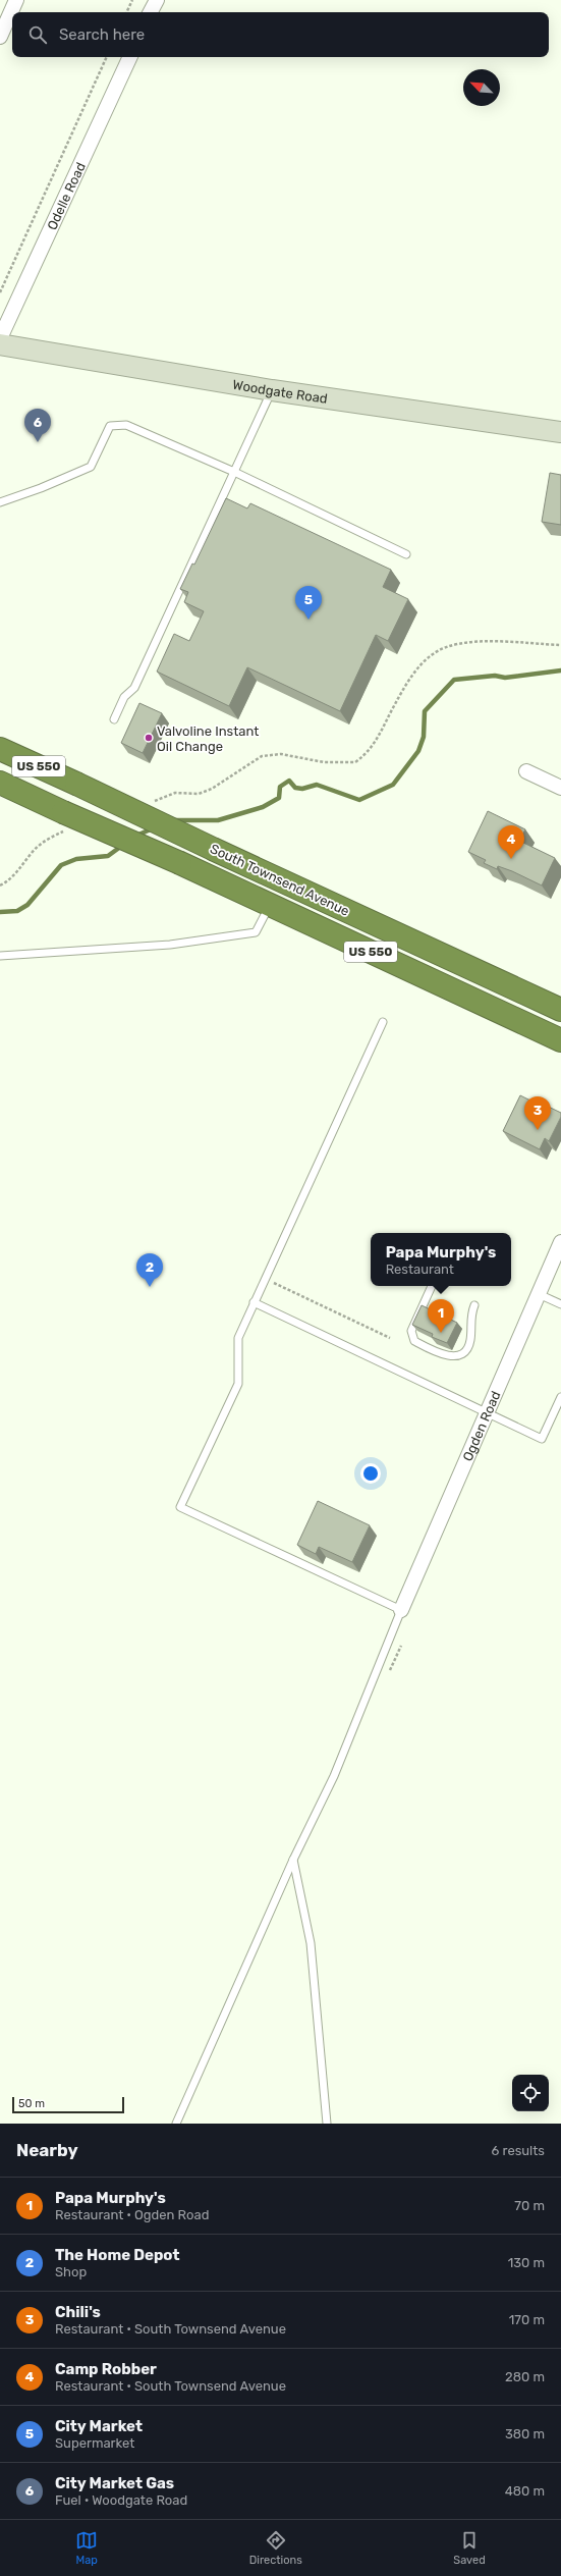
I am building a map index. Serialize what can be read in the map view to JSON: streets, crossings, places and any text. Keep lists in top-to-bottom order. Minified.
{"streets":{"highway":["US 550","South Townsend Avenue"],"street":["Odelle Road","Woodgate Road","Ogden Road"]},"places":["Valvoline Instant Oil Change"],"scale_bar":"50 m","north":"top left","page":{"search":"Search here","pins":["6","5","4","3","2","1"],"popup":["Papa Murphy's","Restaurant"],"scale":"50 m","heading":["Nearby","6 results"],"list":[{"mark":"1","name":"Papa Murphy's","note":"Restaurant · Ogden Road","value":"70 m"},{"mark":"2","name":"The Home Depot","note":"Shop","value":"130 m"},{"mark":"3","name":"Chili's","note":"Restaurant · South Townsend Avenue","value":"170 m"},{"mark":"4","name":"Camp Robber","note":"Restaurant · South Townsend Avenue","value":"280 m"},{"mark":"5","name":"City Market","note":"Supermarket","value":"380 m"},{"mark":"6","name":"City Market Gas","note":"Fuel · Woodgate Road","value":"480 m"}],"nav":["Map","Directions","Saved"]}}
